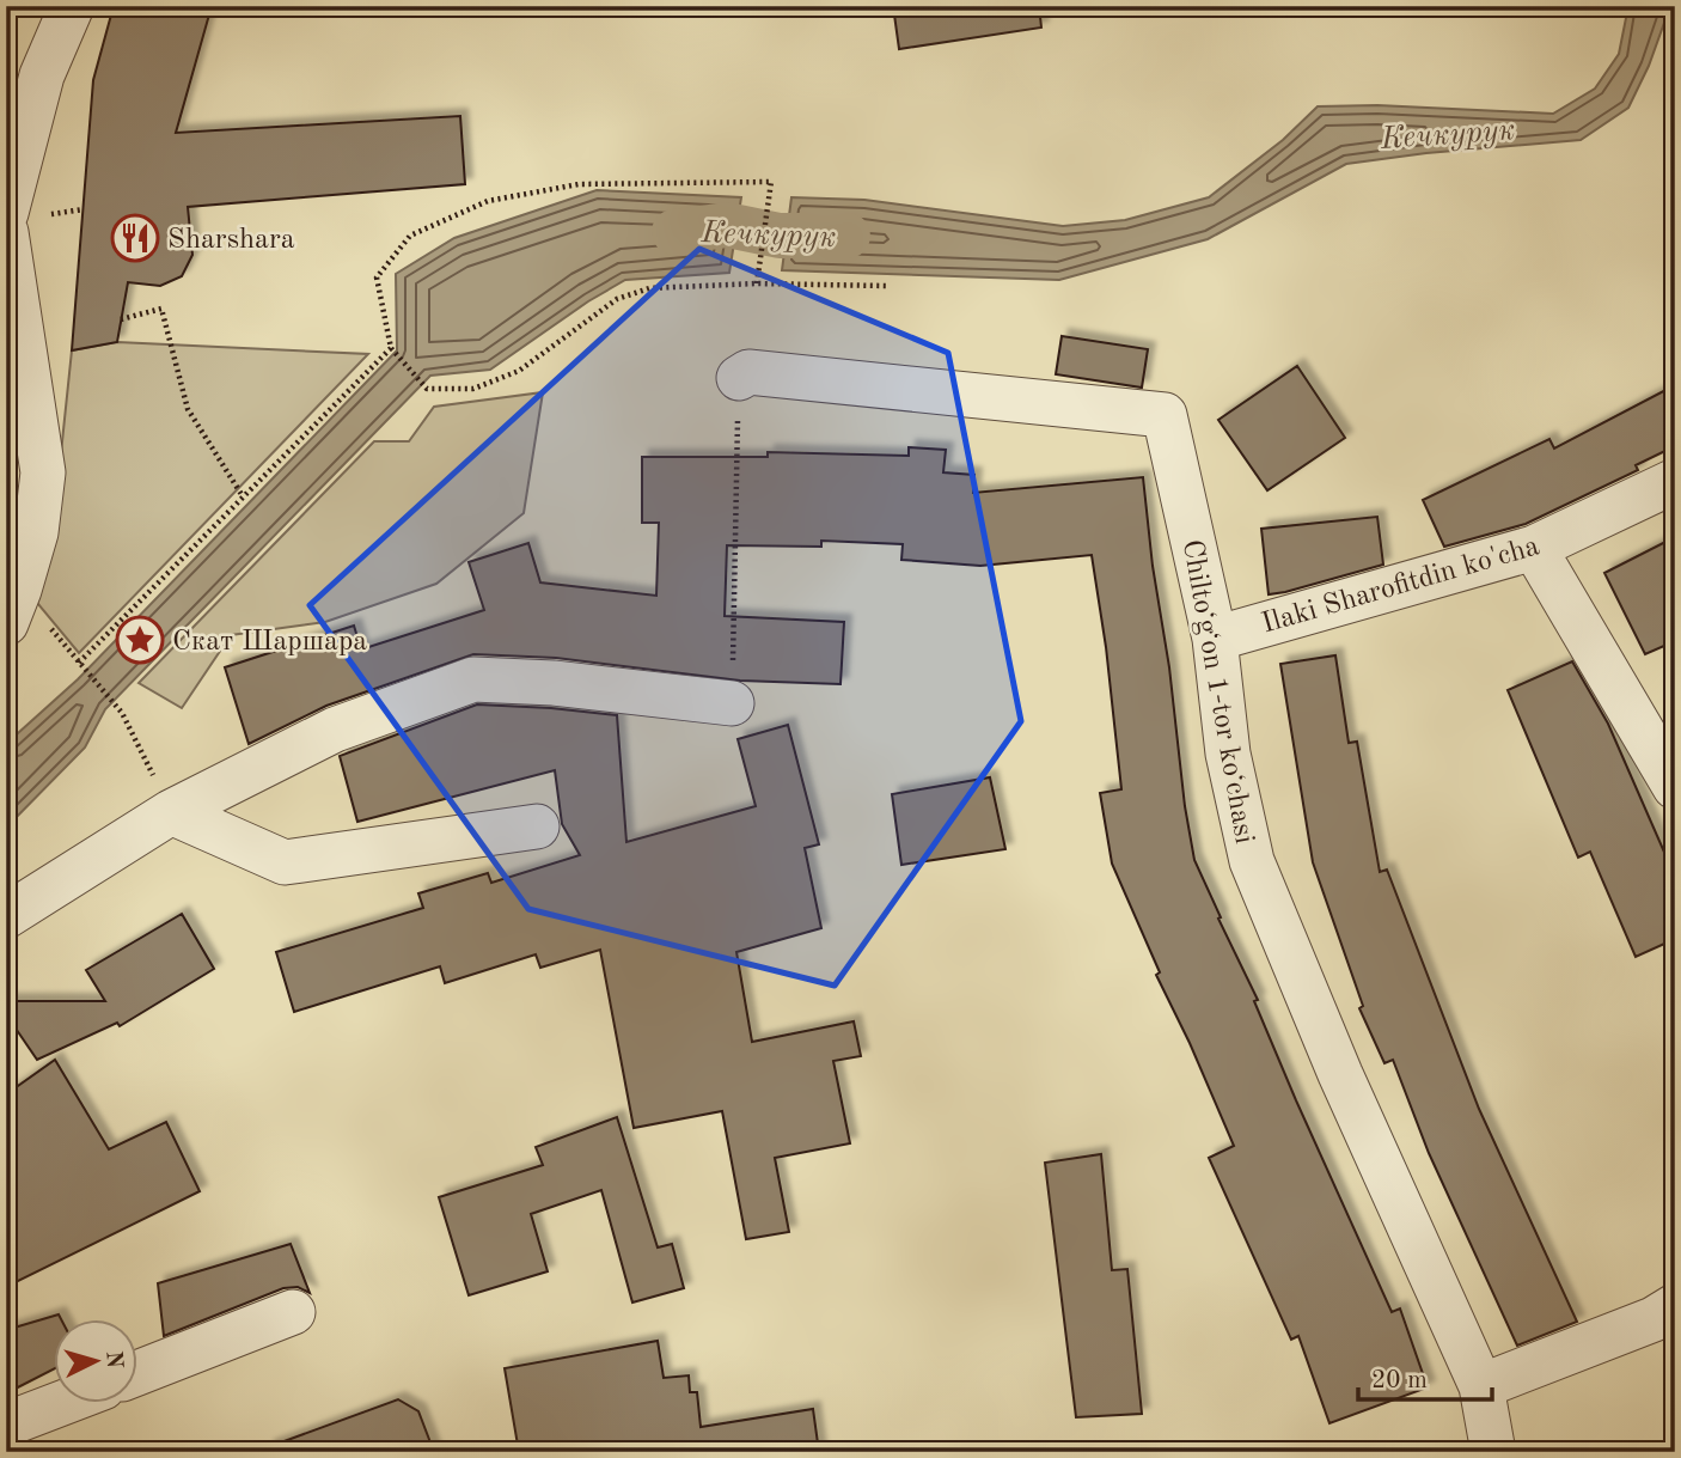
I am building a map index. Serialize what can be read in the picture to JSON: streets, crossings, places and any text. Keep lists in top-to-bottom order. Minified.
{"streets":{"street":["Ilaki Sharofitdin ko'cha","Chiltoʻgʻon 1-tor koʻchasi"]},"crossings":[["Ilaki Sharofitdin ko'cha","Chiltoʻgʻon 1-tor koʻchasi"]],"water":["Кечкурук"],"places":{"restaurant":["Sharshara"],"place":["Скат Шаршара"]},"scale_bar":"20 m","north":"right"}
